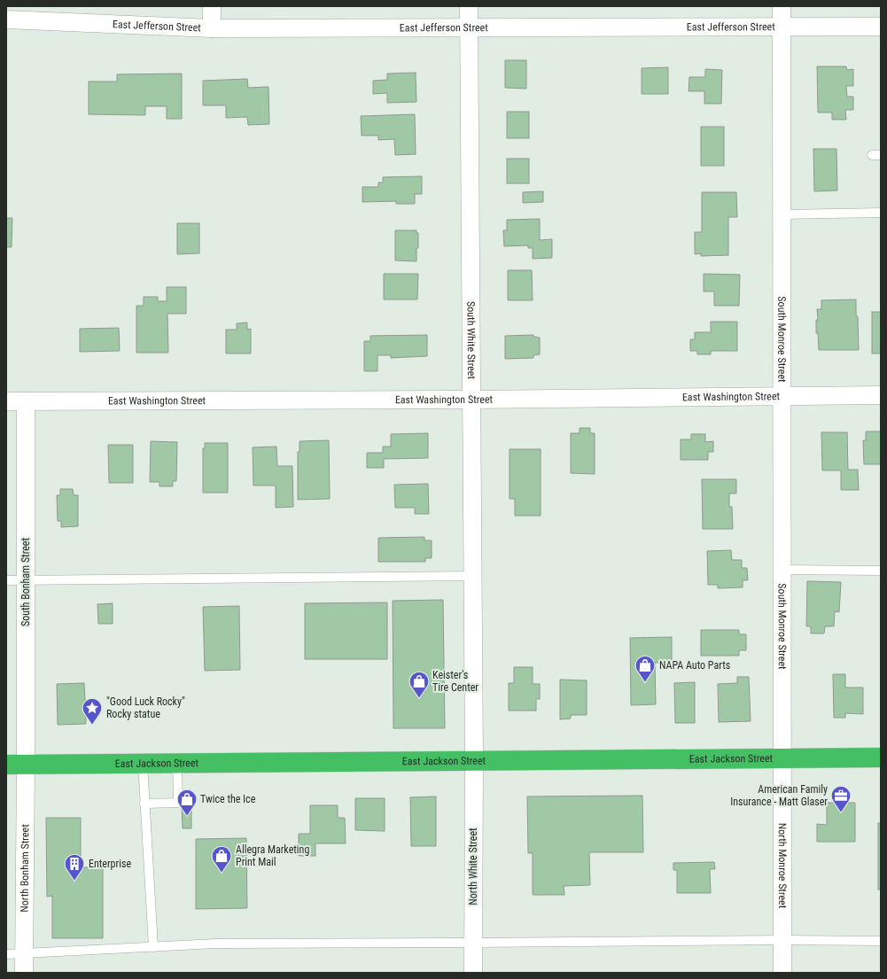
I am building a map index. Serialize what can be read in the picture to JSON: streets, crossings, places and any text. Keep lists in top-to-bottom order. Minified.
{"streets":{"highway":["East Jackson Street"],"street":["East Jefferson Street","South Monroe Street","South White Street","East Washington Street","South Bonham Street","North Monroe Street","North White Street","North Bonham Street"]},"crossings":[["East Jefferson Street","South Monroe Street"],["East Jefferson Street","South White Street"],["South Monroe Street","East Washington Street"],["South Monroe Street","East Jackson Street"],["South Monroe Street","North Monroe Street"],["South White Street","East Washington Street"],["South White Street","East Jackson Street"],["South White Street","North White Street"],["East Washington Street","South Bonham Street"],["South Bonham Street","East Jackson Street"],["South Bonham Street","North Bonham Street"],["East Jackson Street","North Monroe Street"],["East Jackson Street","North White Street"],["East Jackson Street","North Bonham Street"]],"places":{"shop":["NAPA Auto Parts","Keister's Tire Center","Twice the Ice","Allegra Marketing Print Mail"],"place":["\"Good Luck Rocky\" Rocky statue"],"office":["American Family Insurance - Matt Glaser"],"building":["Enterprise"]}}
